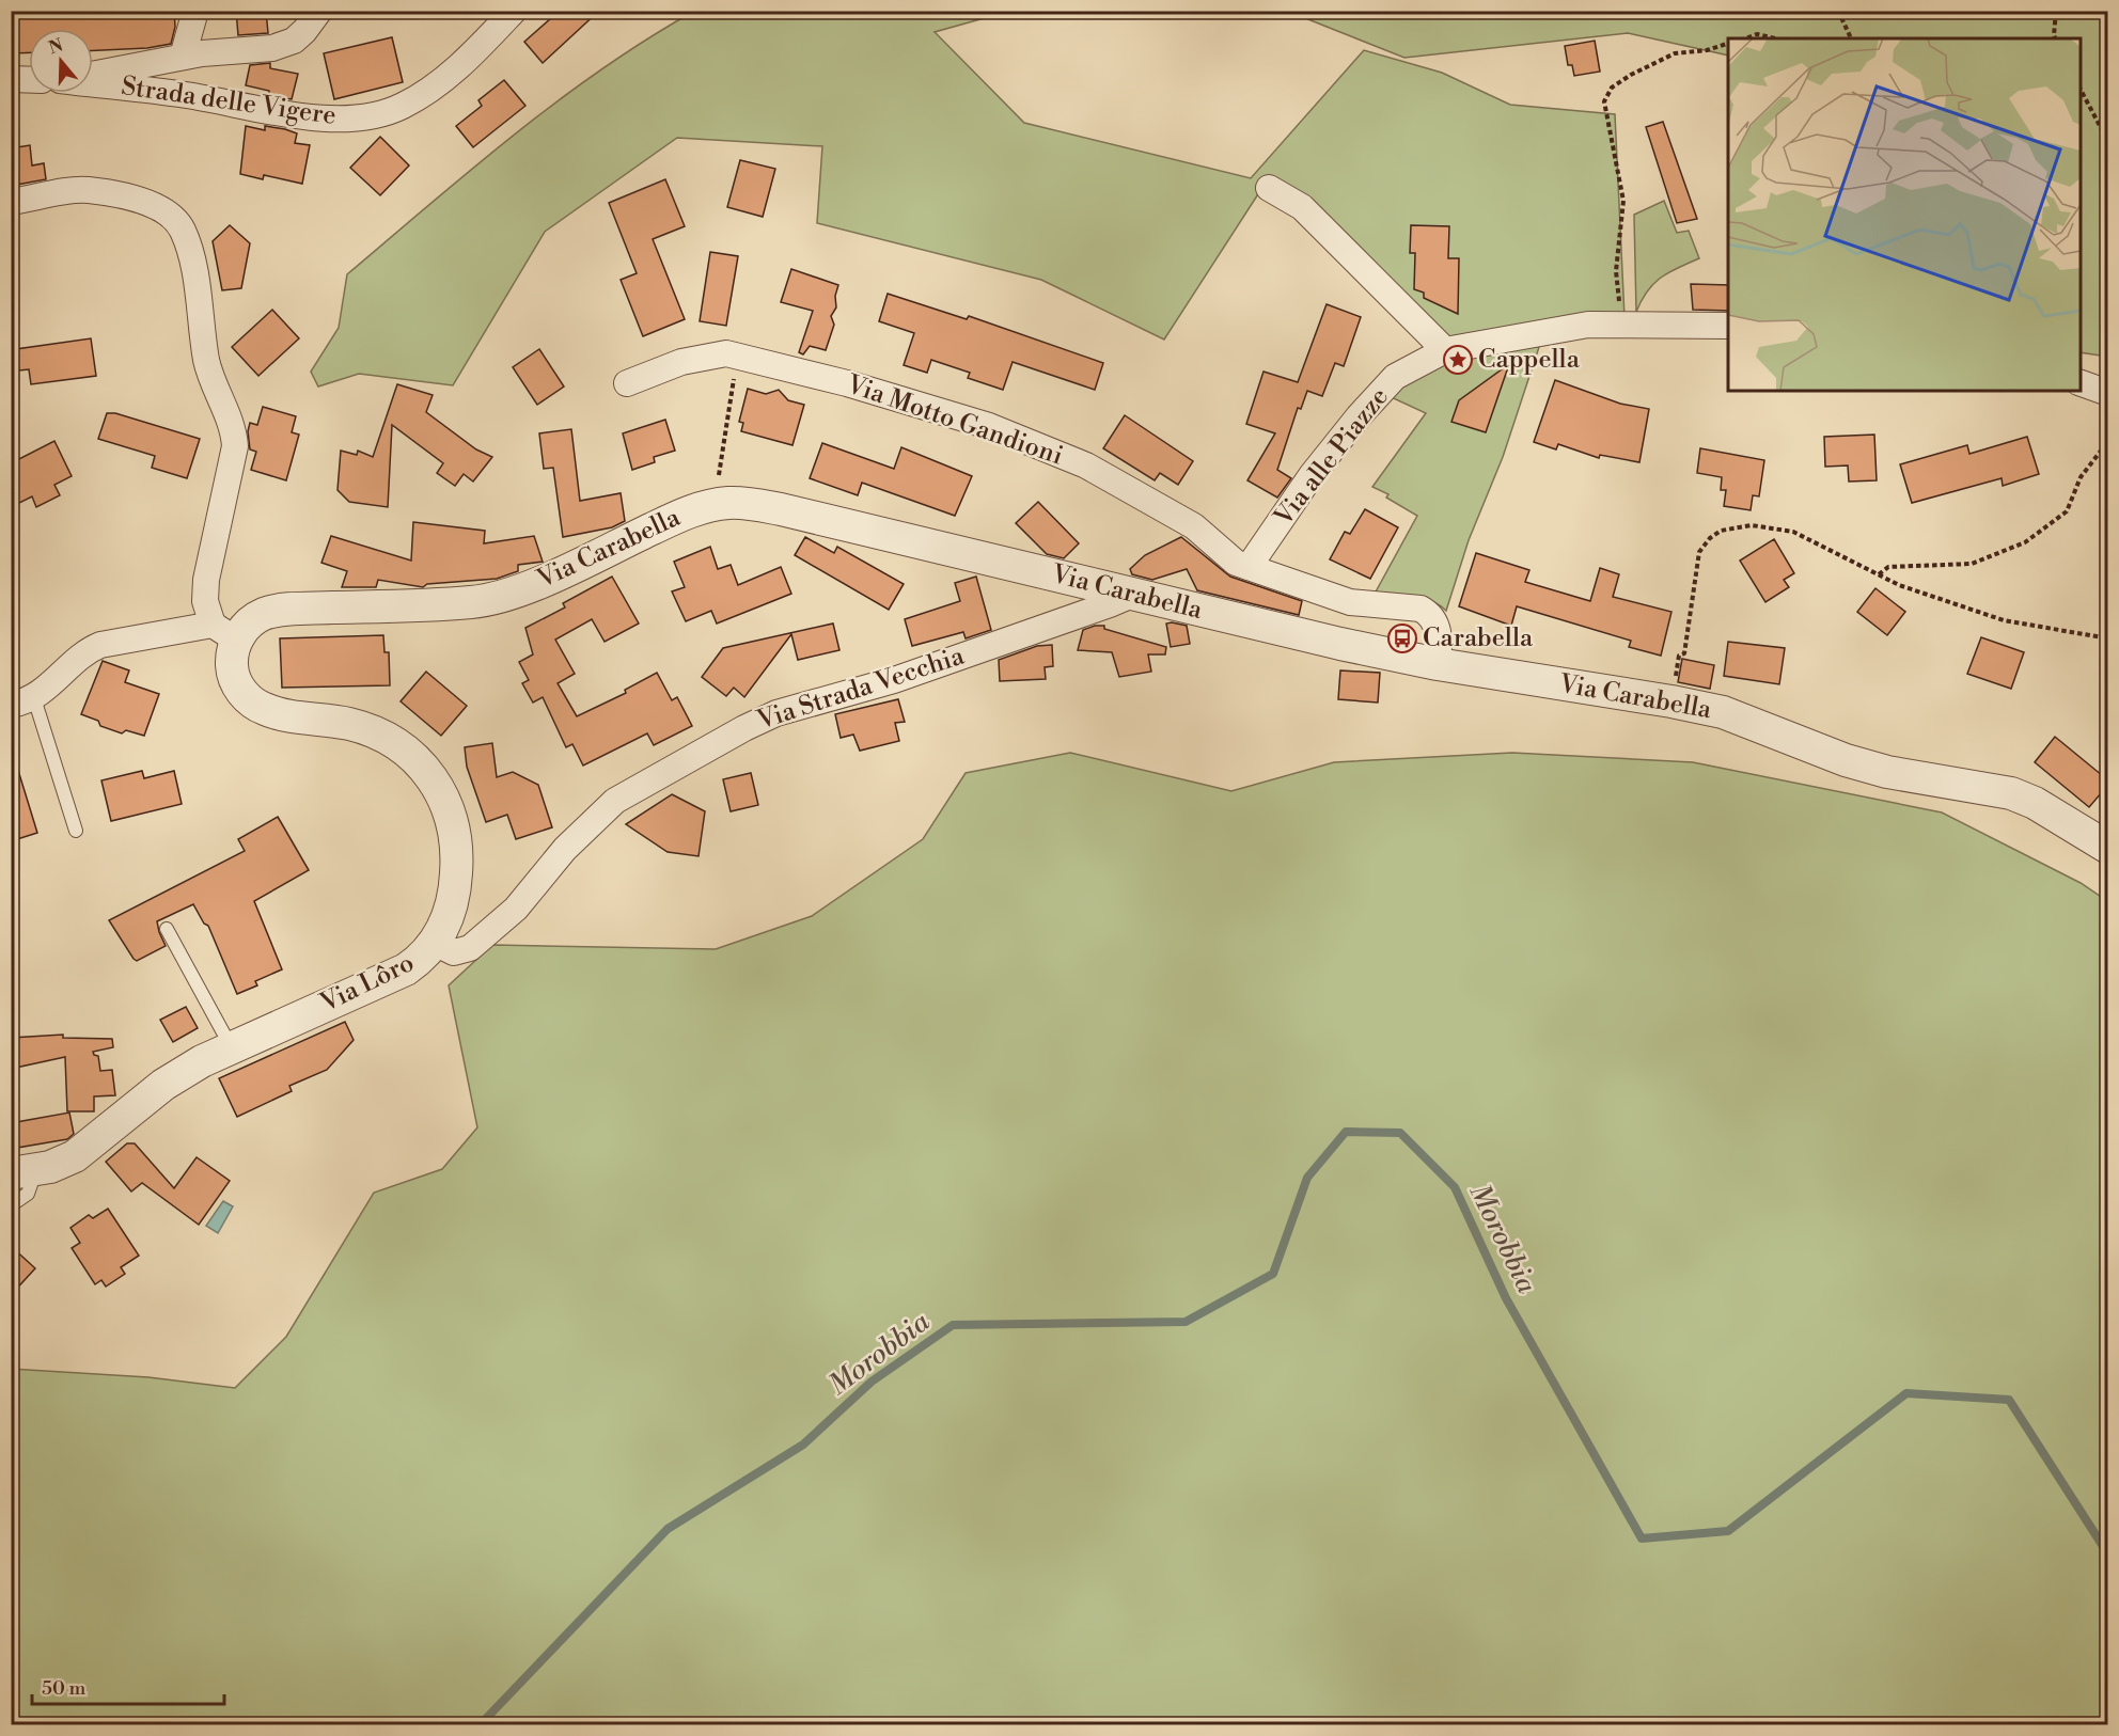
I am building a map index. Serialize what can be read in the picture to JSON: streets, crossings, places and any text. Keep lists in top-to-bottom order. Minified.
{"streets":{"street":["Strada delle Vigere","Via Motto Gandioni","Via alle Piazze","Via Carabella","Via Strada Vecchia","Via Lôro"]},"crossings":[["Via Motto Gandioni","Via alle Piazze"],["Via Motto Gandioni","Via Carabella"],["Via Carabella","Via Strada Vecchia"],["Via Carabella","Via Lôro"],["Via Strada Vecchia","Via Lôro"]],"water":["Morobbia"],"places":{"place":["Cappella"],"bus stop":["Carabella"]},"scale_bar":"50 m","north":"top"}
